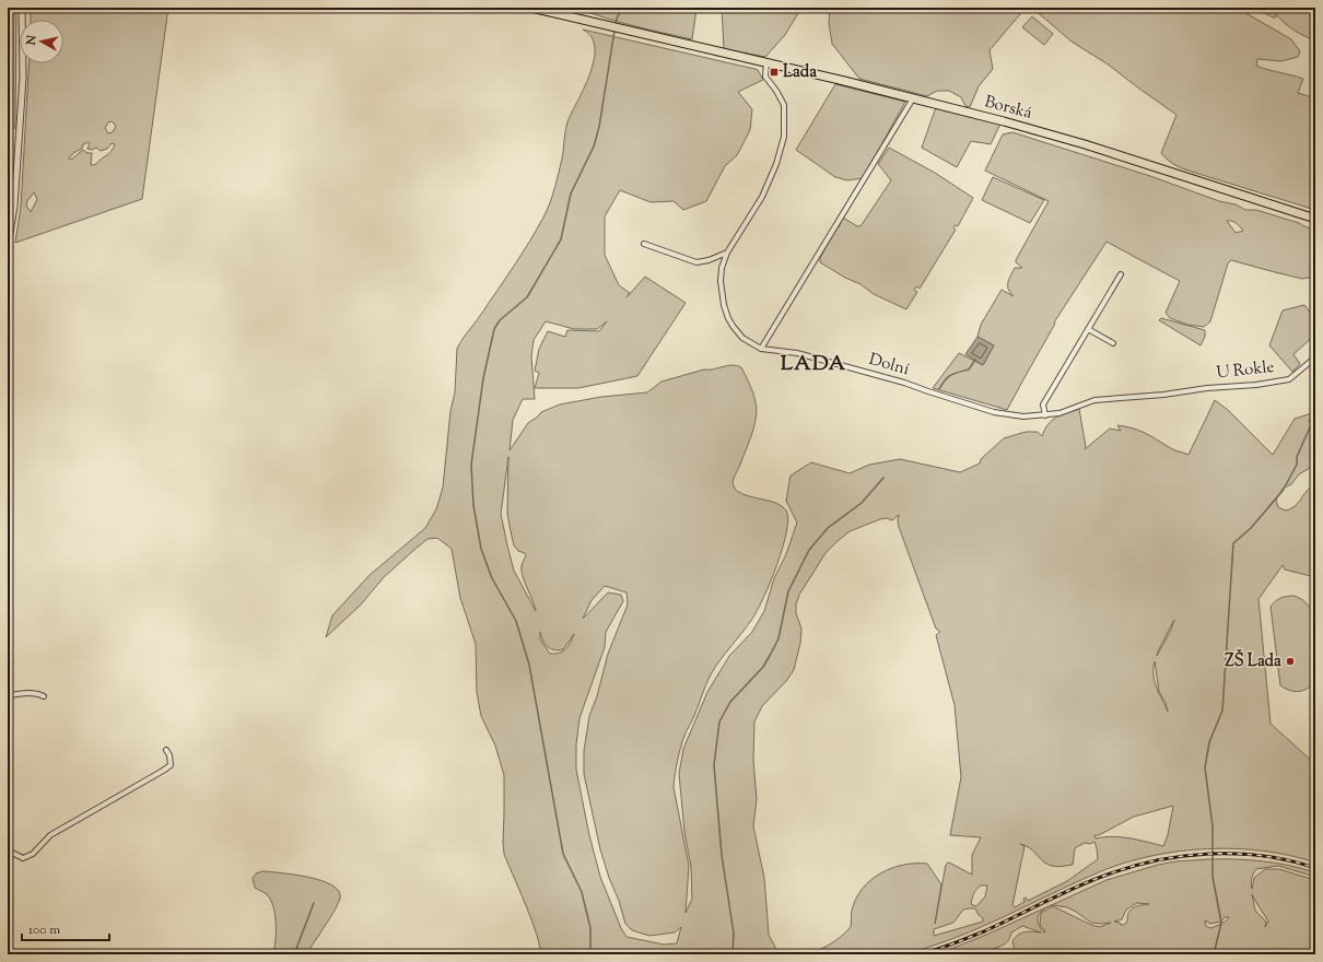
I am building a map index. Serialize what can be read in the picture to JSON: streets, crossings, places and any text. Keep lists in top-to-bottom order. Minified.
{"streets":{"main road":["Borská"],"street":["Dolní","U Rokle"]},"crossings":[["Borská","Dolní"],["Dolní","U Rokle"]],"districts":["LADA"],"places":{"transit":["Lada"],"other":["ZŠ Lada"]},"scale_bar":"100 m","north":"left"}
